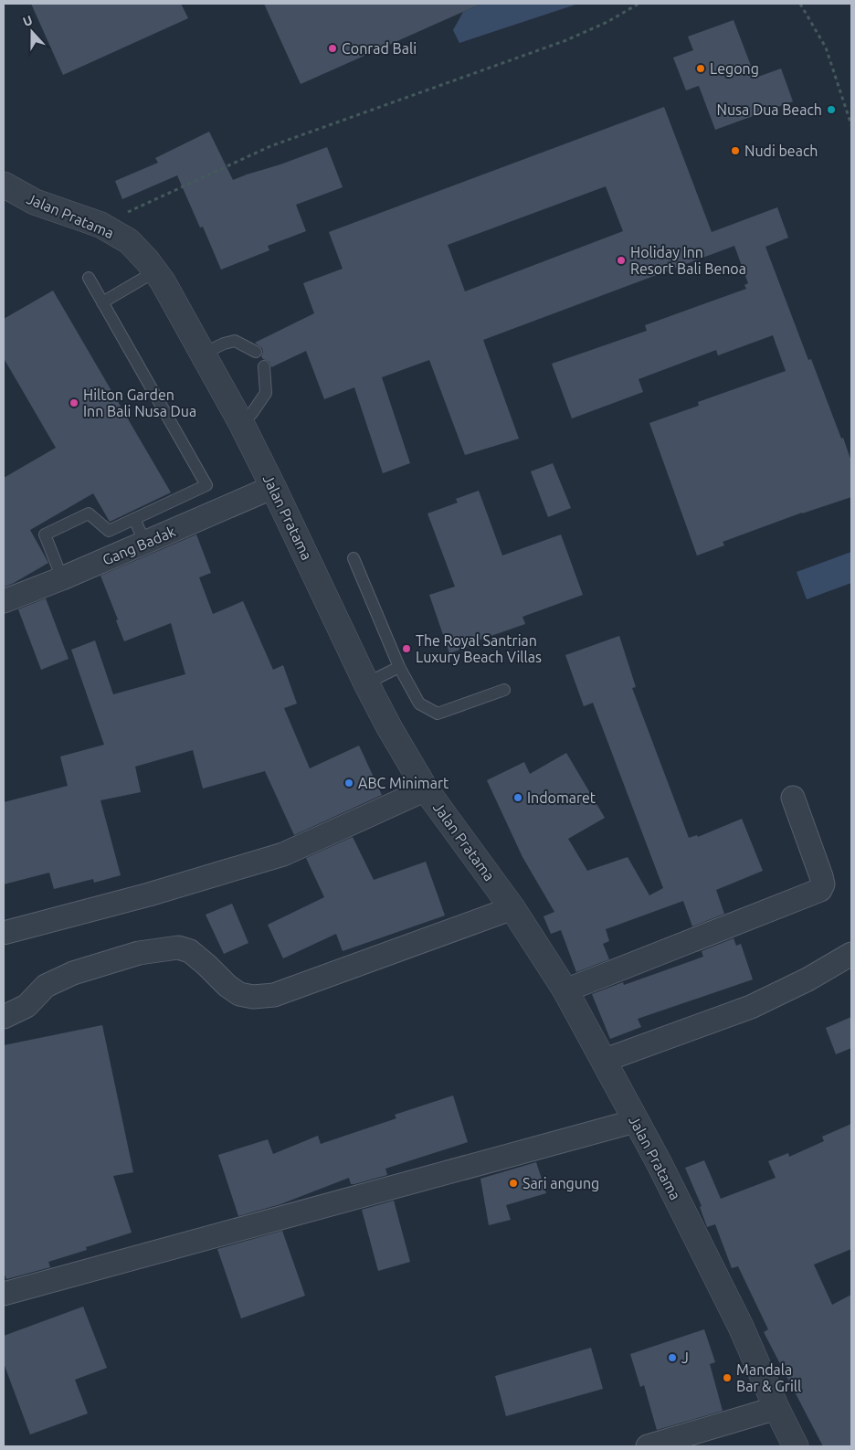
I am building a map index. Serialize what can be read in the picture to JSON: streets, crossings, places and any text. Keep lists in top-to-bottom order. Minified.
{"streets":{"street":["Jalan Pratama","Gang Badak"]},"crossings":[["Jalan Pratama","Gang Badak"]],"places":["Conrad Bali","Legong","Nusa Dua Beach","Nudi beach","Holiday Inn Resort Bali Benoa","Hilton Garden Inn Bali Nusa Dua","The Royal Santrian Luxury Beach Villas","ABC Minimart","Indomaret","Sari angung","J","Mandala Bar & Grill"],"north":"top"}
